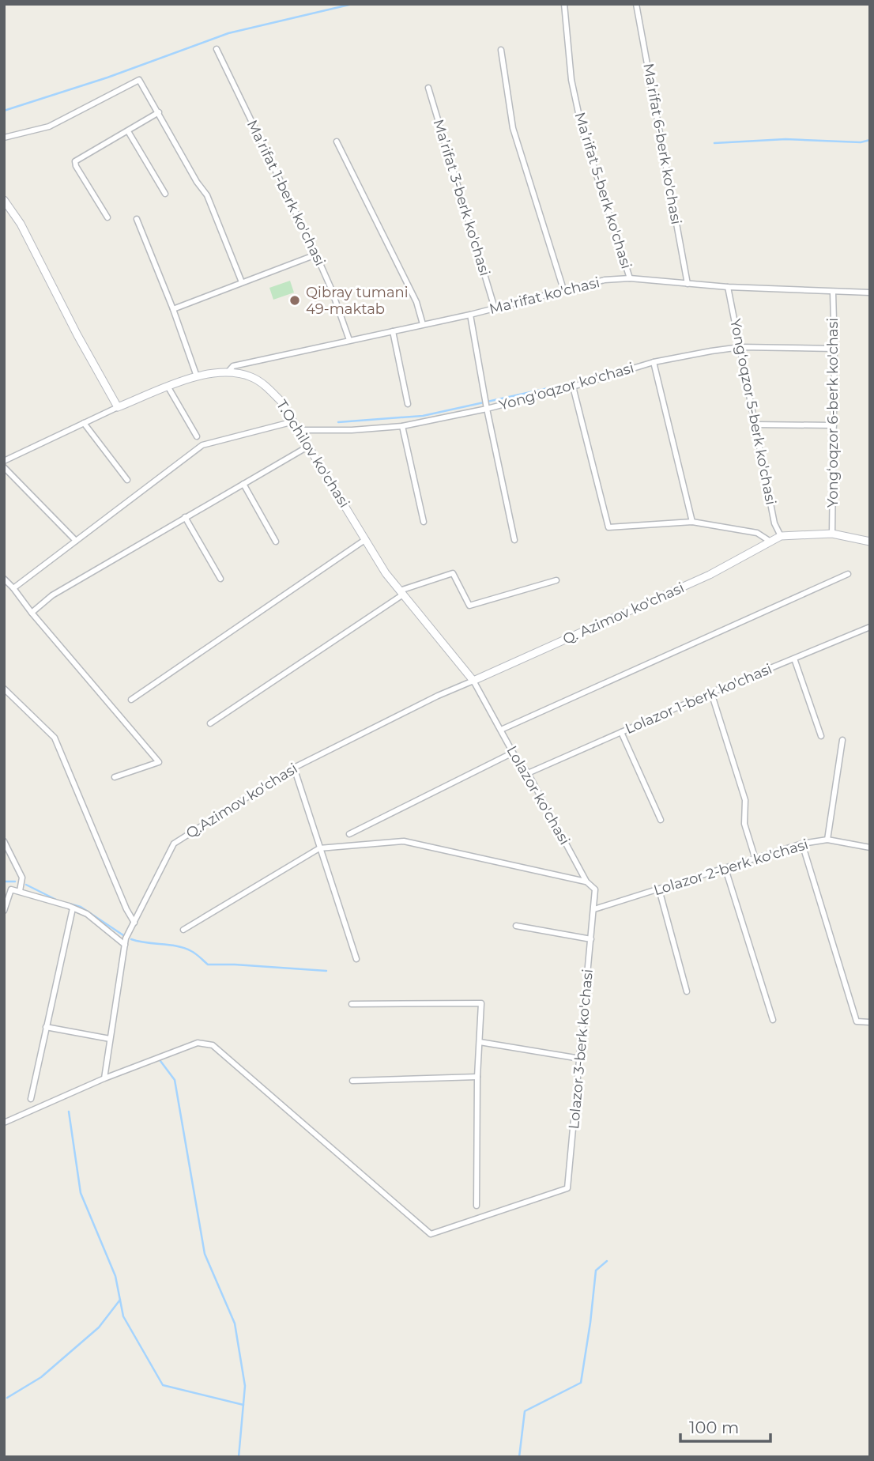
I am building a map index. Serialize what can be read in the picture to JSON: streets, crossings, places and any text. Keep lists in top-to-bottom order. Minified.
{"streets":{"main road":["T.Ochilov ko'chasi","Q. Azimov ko'chasi"],"street":["Ma’rifat 6-berk ko'chasi","Ma’rifat 5-berk ko'chasi","Ma’rifat 1-berk ko'chasi","Ma’rifat 3-berk ko'chasi","Ma'rifat ko'chasi","Yong'oqzor ko'chasi","Yong‘oqzor 5-berk ko'chasi","Yong‘oqzor 6-berk ko'chasi","Lolazor 1-berk ko'chasi","Lolazor ko'chasi","Q.Azimov ko'chasi","Lolazor 2-berk ko'chasi","Lolazor 3-berk ko'chasi"]},"crossings":[["Ma’rifat 6-berk ko'chasi","Ma'rifat ko'chasi"],["Ma’rifat 5-berk ko'chasi","Ma'rifat ko'chasi"],["Ma’rifat 1-berk ko'chasi","Ma'rifat ko'chasi"],["Ma’rifat 3-berk ko'chasi","Ma'rifat ko'chasi"],["Ma'rifat ko'chasi","Yong‘oqzor 5-berk ko'chasi"],["Ma'rifat ko'chasi","Yong‘oqzor 6-berk ko'chasi"],["Ma'rifat ko'chasi","T.Ochilov ko'chasi"],["Yong'oqzor ko'chasi","Yong‘oqzor 5-berk ko'chasi"],["Yong'oqzor ko'chasi","Yong‘oqzor 6-berk ko'chasi"],["Yong'oqzor ko'chasi","T.Ochilov ko'chasi"],["Yong‘oqzor 5-berk ko'chasi","Q. Azimov ko'chasi"],["T.Ochilov ko'chasi","Q. Azimov ko'chasi"],["T.Ochilov ko'chasi","Lolazor ko'chasi"],["T.Ochilov ko'chasi","Q.Azimov ko'chasi"],["Q. Azimov ko'chasi","Lolazor ko'chasi"],["Q. Azimov ko'chasi","Q.Azimov ko'chasi"],["Lolazor 1-berk ko'chasi","Lolazor ko'chasi"],["Lolazor ko'chasi","Q.Azimov ko'chasi"],["Lolazor ko'chasi","Lolazor 2-berk ko'chasi"],["Lolazor ko'chasi","Lolazor 3-berk ko'chasi"],["Q.Azimov ko'chasi","Lolazor 3-berk ko'chasi"],["Lolazor 2-berk ko'chasi","Lolazor 3-berk ko'chasi"]],"places":["Qibray tumani 49-maktab"],"scale_bar":"100 m"}
